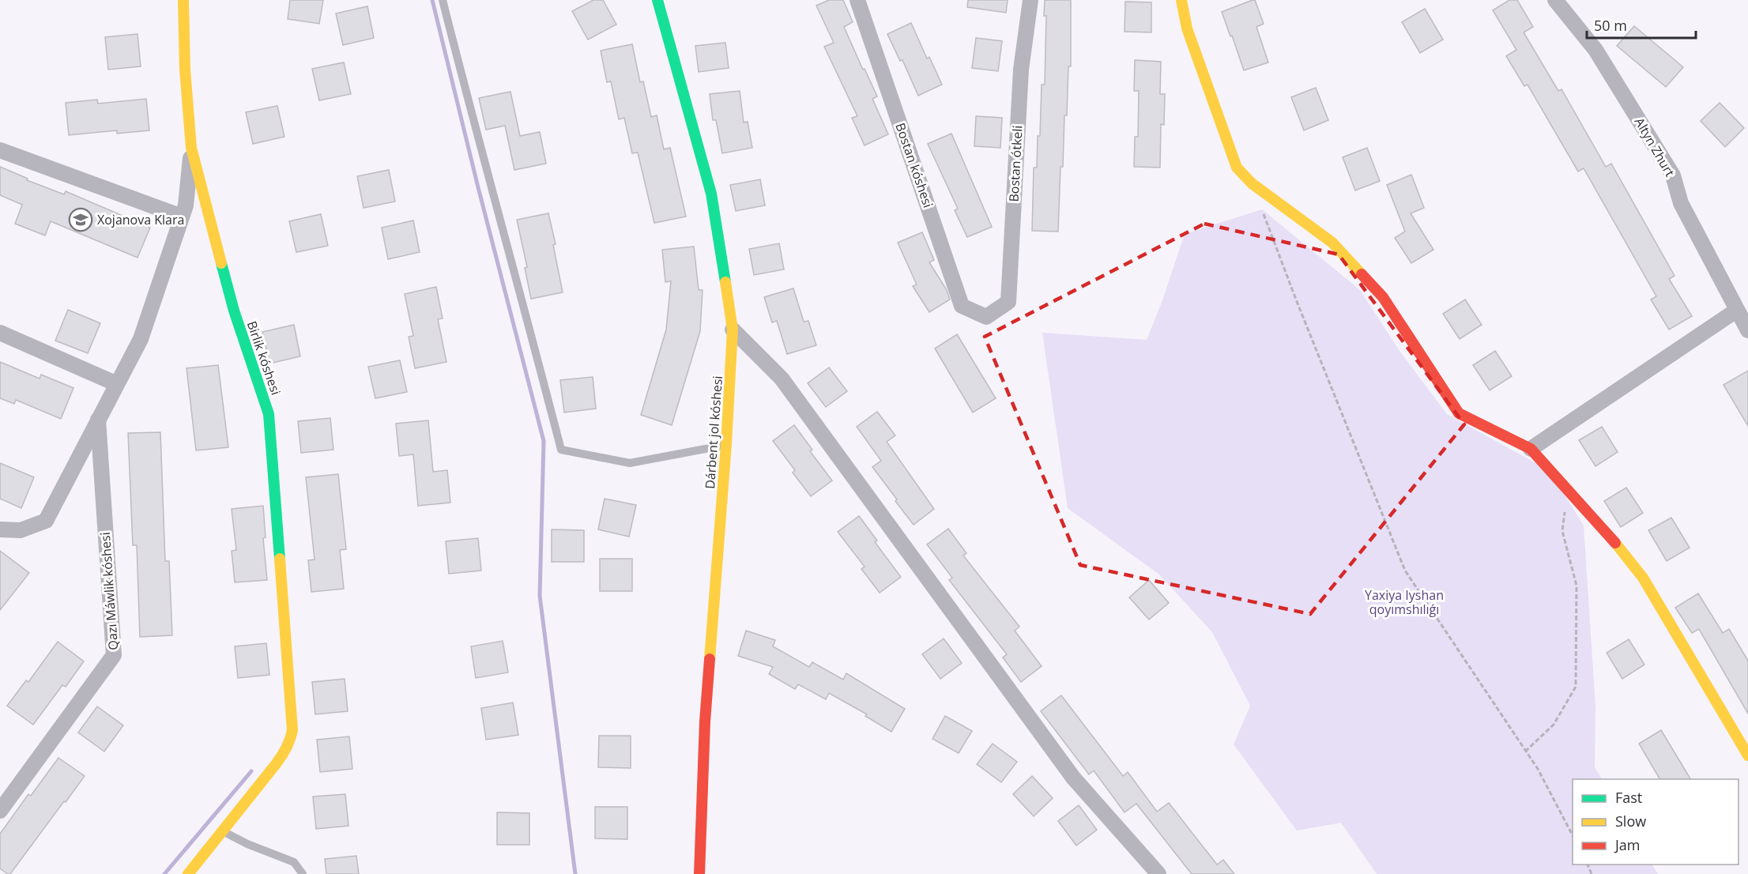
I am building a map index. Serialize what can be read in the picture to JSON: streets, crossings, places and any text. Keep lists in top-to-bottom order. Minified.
{"streets":{"street":["Altyn Zhurt","Bostan ótkeli","Bostan kóshesi","Birlik kóshesi","Dárbent jol kóshesi","Qazı Máwlik kóshesi"]},"crossings":[["Bostan ótkeli","Bostan kóshesi"]],"parks":["Yaxiya Iyshan qoyımshılıǵı"],"places":{"school or university":["Xojanova Klara"]},"legend":["Fast","Slow","Jam"],"scale_bar":"50 m"}
